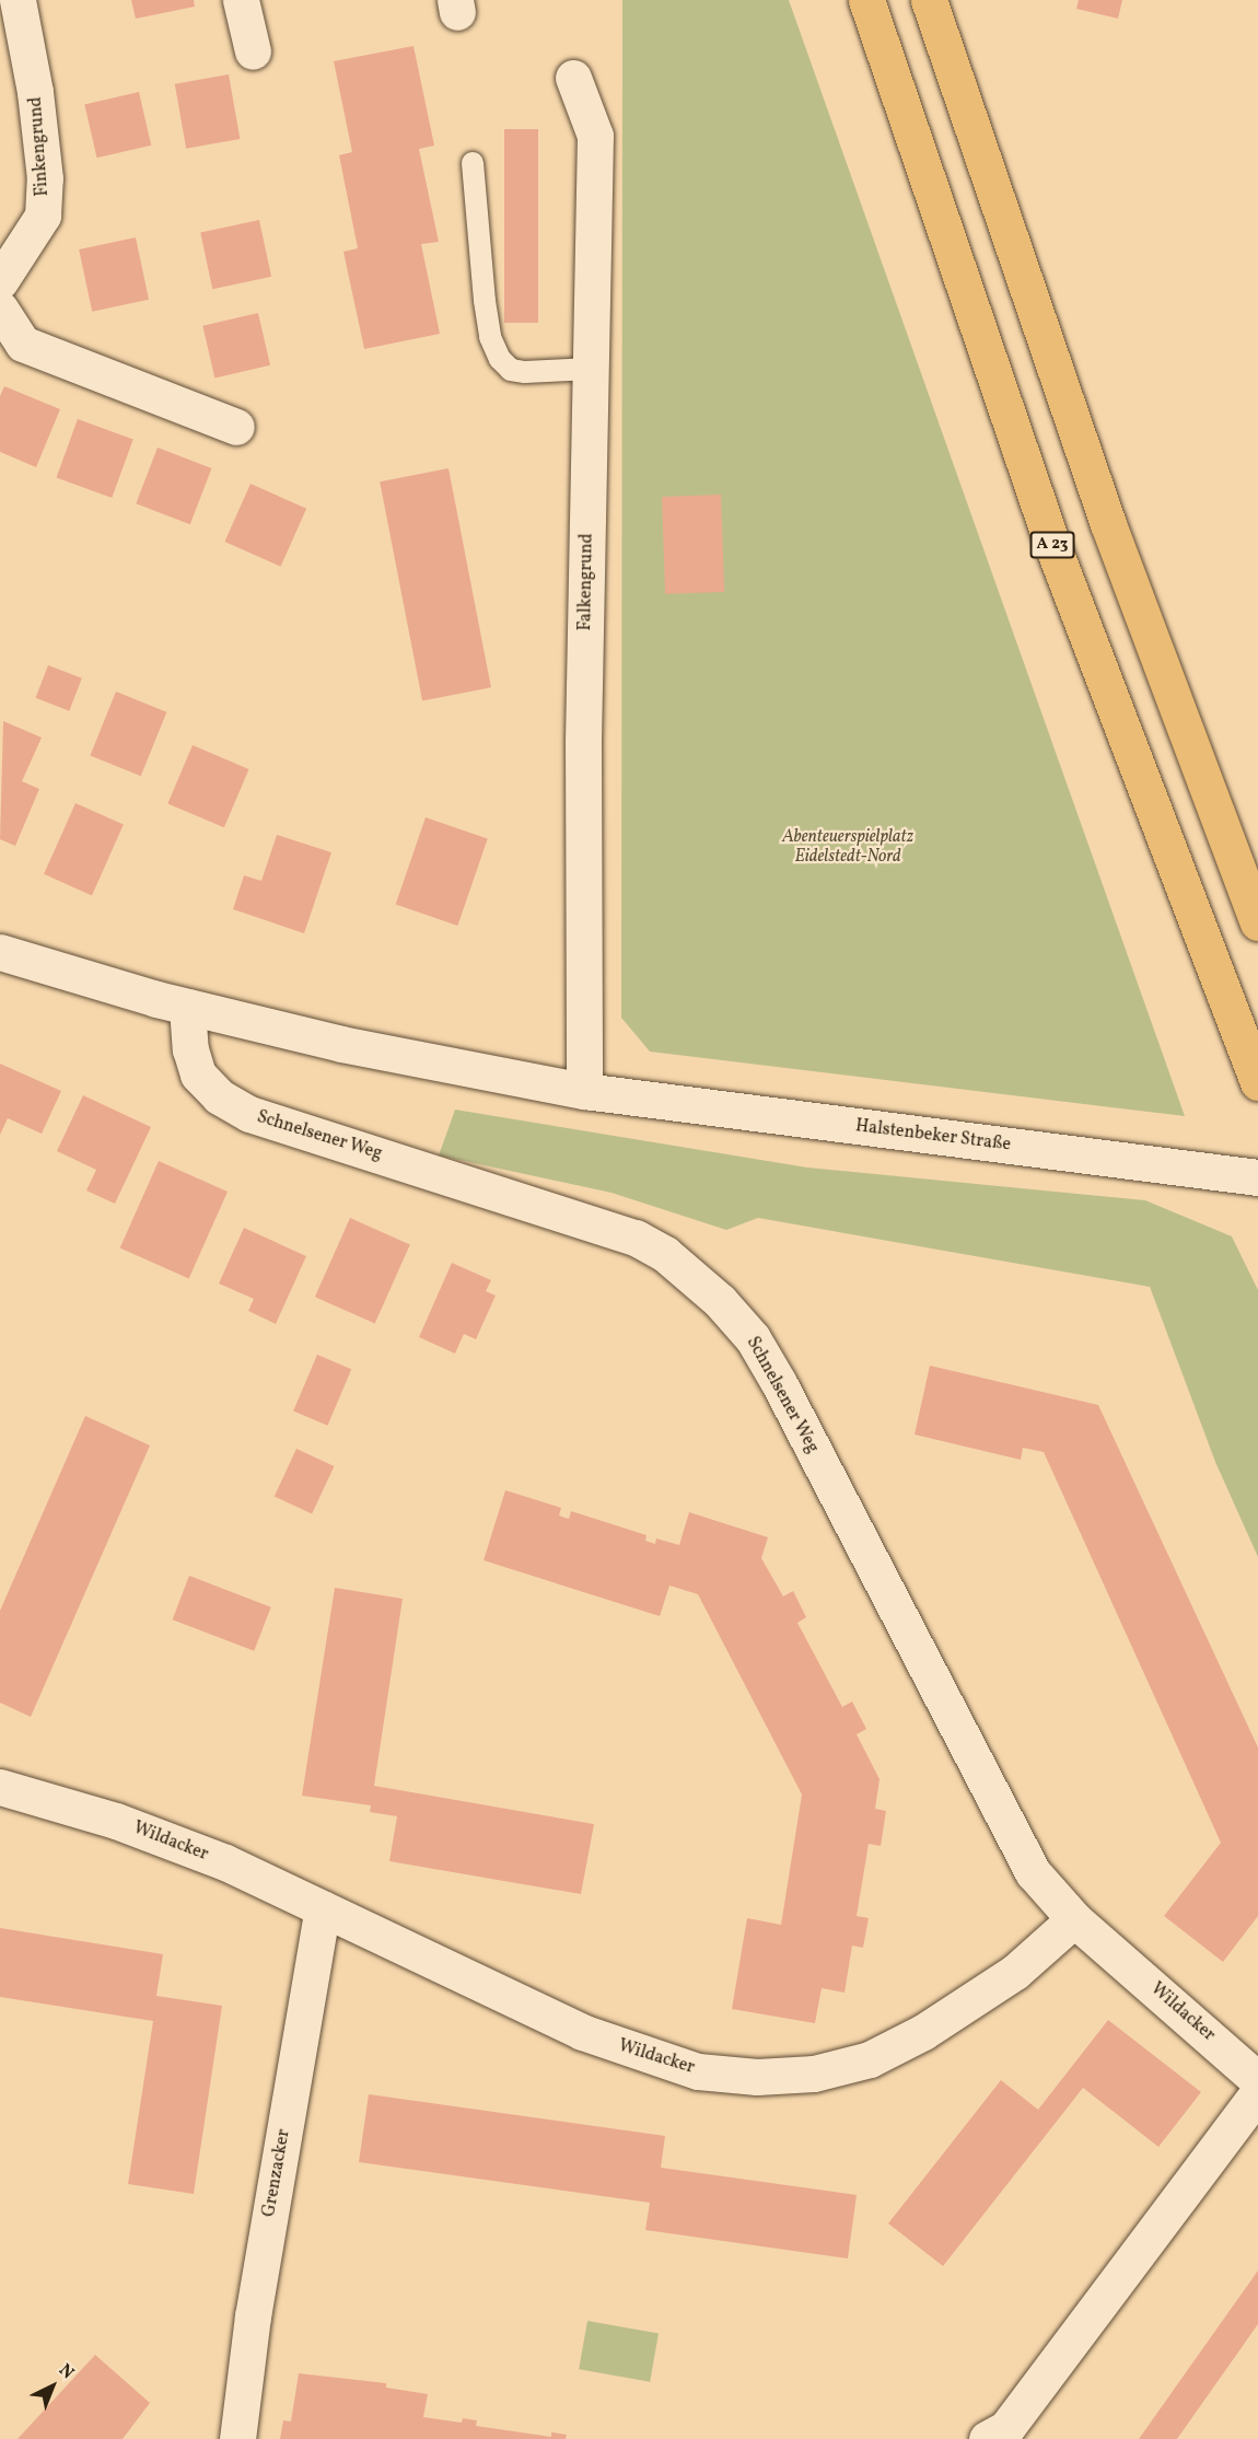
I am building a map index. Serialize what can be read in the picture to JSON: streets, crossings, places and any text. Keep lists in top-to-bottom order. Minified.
{"streets":{"highway":["A 23"],"street":["Finkengrund","Falkengrund","Schnelsener Weg","Halstenbeker Straße","Wildacker","Grenzacker"]},"crossings":[["Falkengrund","Halstenbeker Straße"],["Schnelsener Weg","Wildacker"],["Wildacker","Grenzacker"]],"parks":["Abenteuerspielplatz Eidelstedt-Nord"],"north":"top right"}
